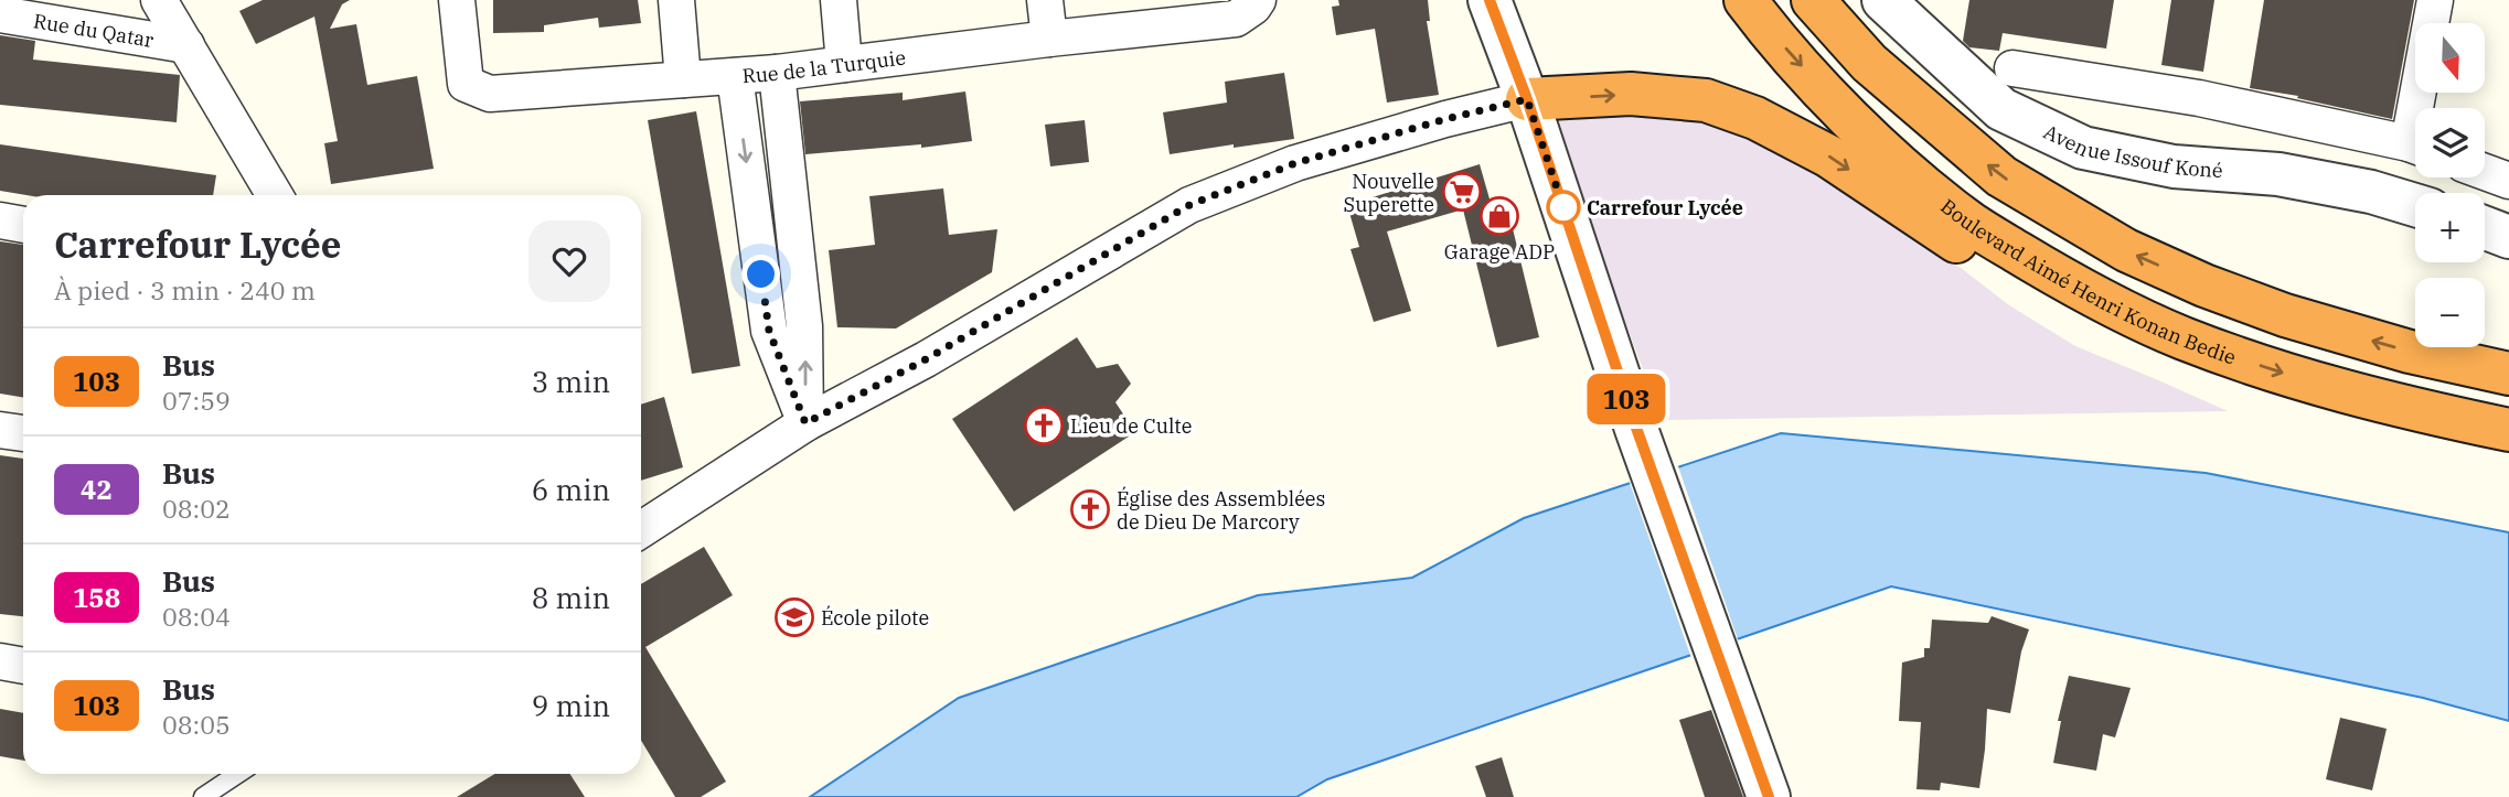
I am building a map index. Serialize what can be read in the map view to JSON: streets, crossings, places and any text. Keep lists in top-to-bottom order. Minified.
{"streets":{"highway":["Boulevard Aimé Henri Konan Bedie"],"street":["Rue du Qatar","Rue de la Turquie","Avenue Issouf Koné"]},"places":{"supermarket":["Nouvelle Superette"],"other":["Carrefour Lycée"],"shop":["Garage ADP"],"church":["Lieu de Culte","Église des Assemblées de Dieu De Marcory"],"school or university":["École pilote"]},"lines":["bus line 103"],"north":"bottom","page":{"on_map":"103","map_buttons":["+","−"],"heading":["Carrefour Lycée","À pied · 3 min · 240 m"],"list":[{"mark":"103","name":"Bus","note":"07:59","value":"3 min"},{"mark":"42","name":"Bus","note":"08:02","value":"6 min"},{"mark":"158","name":"Bus","note":"08:04","value":"8 min"},{"mark":"103","name":"Bus","note":"08:05","value":"9 min"}]}}
